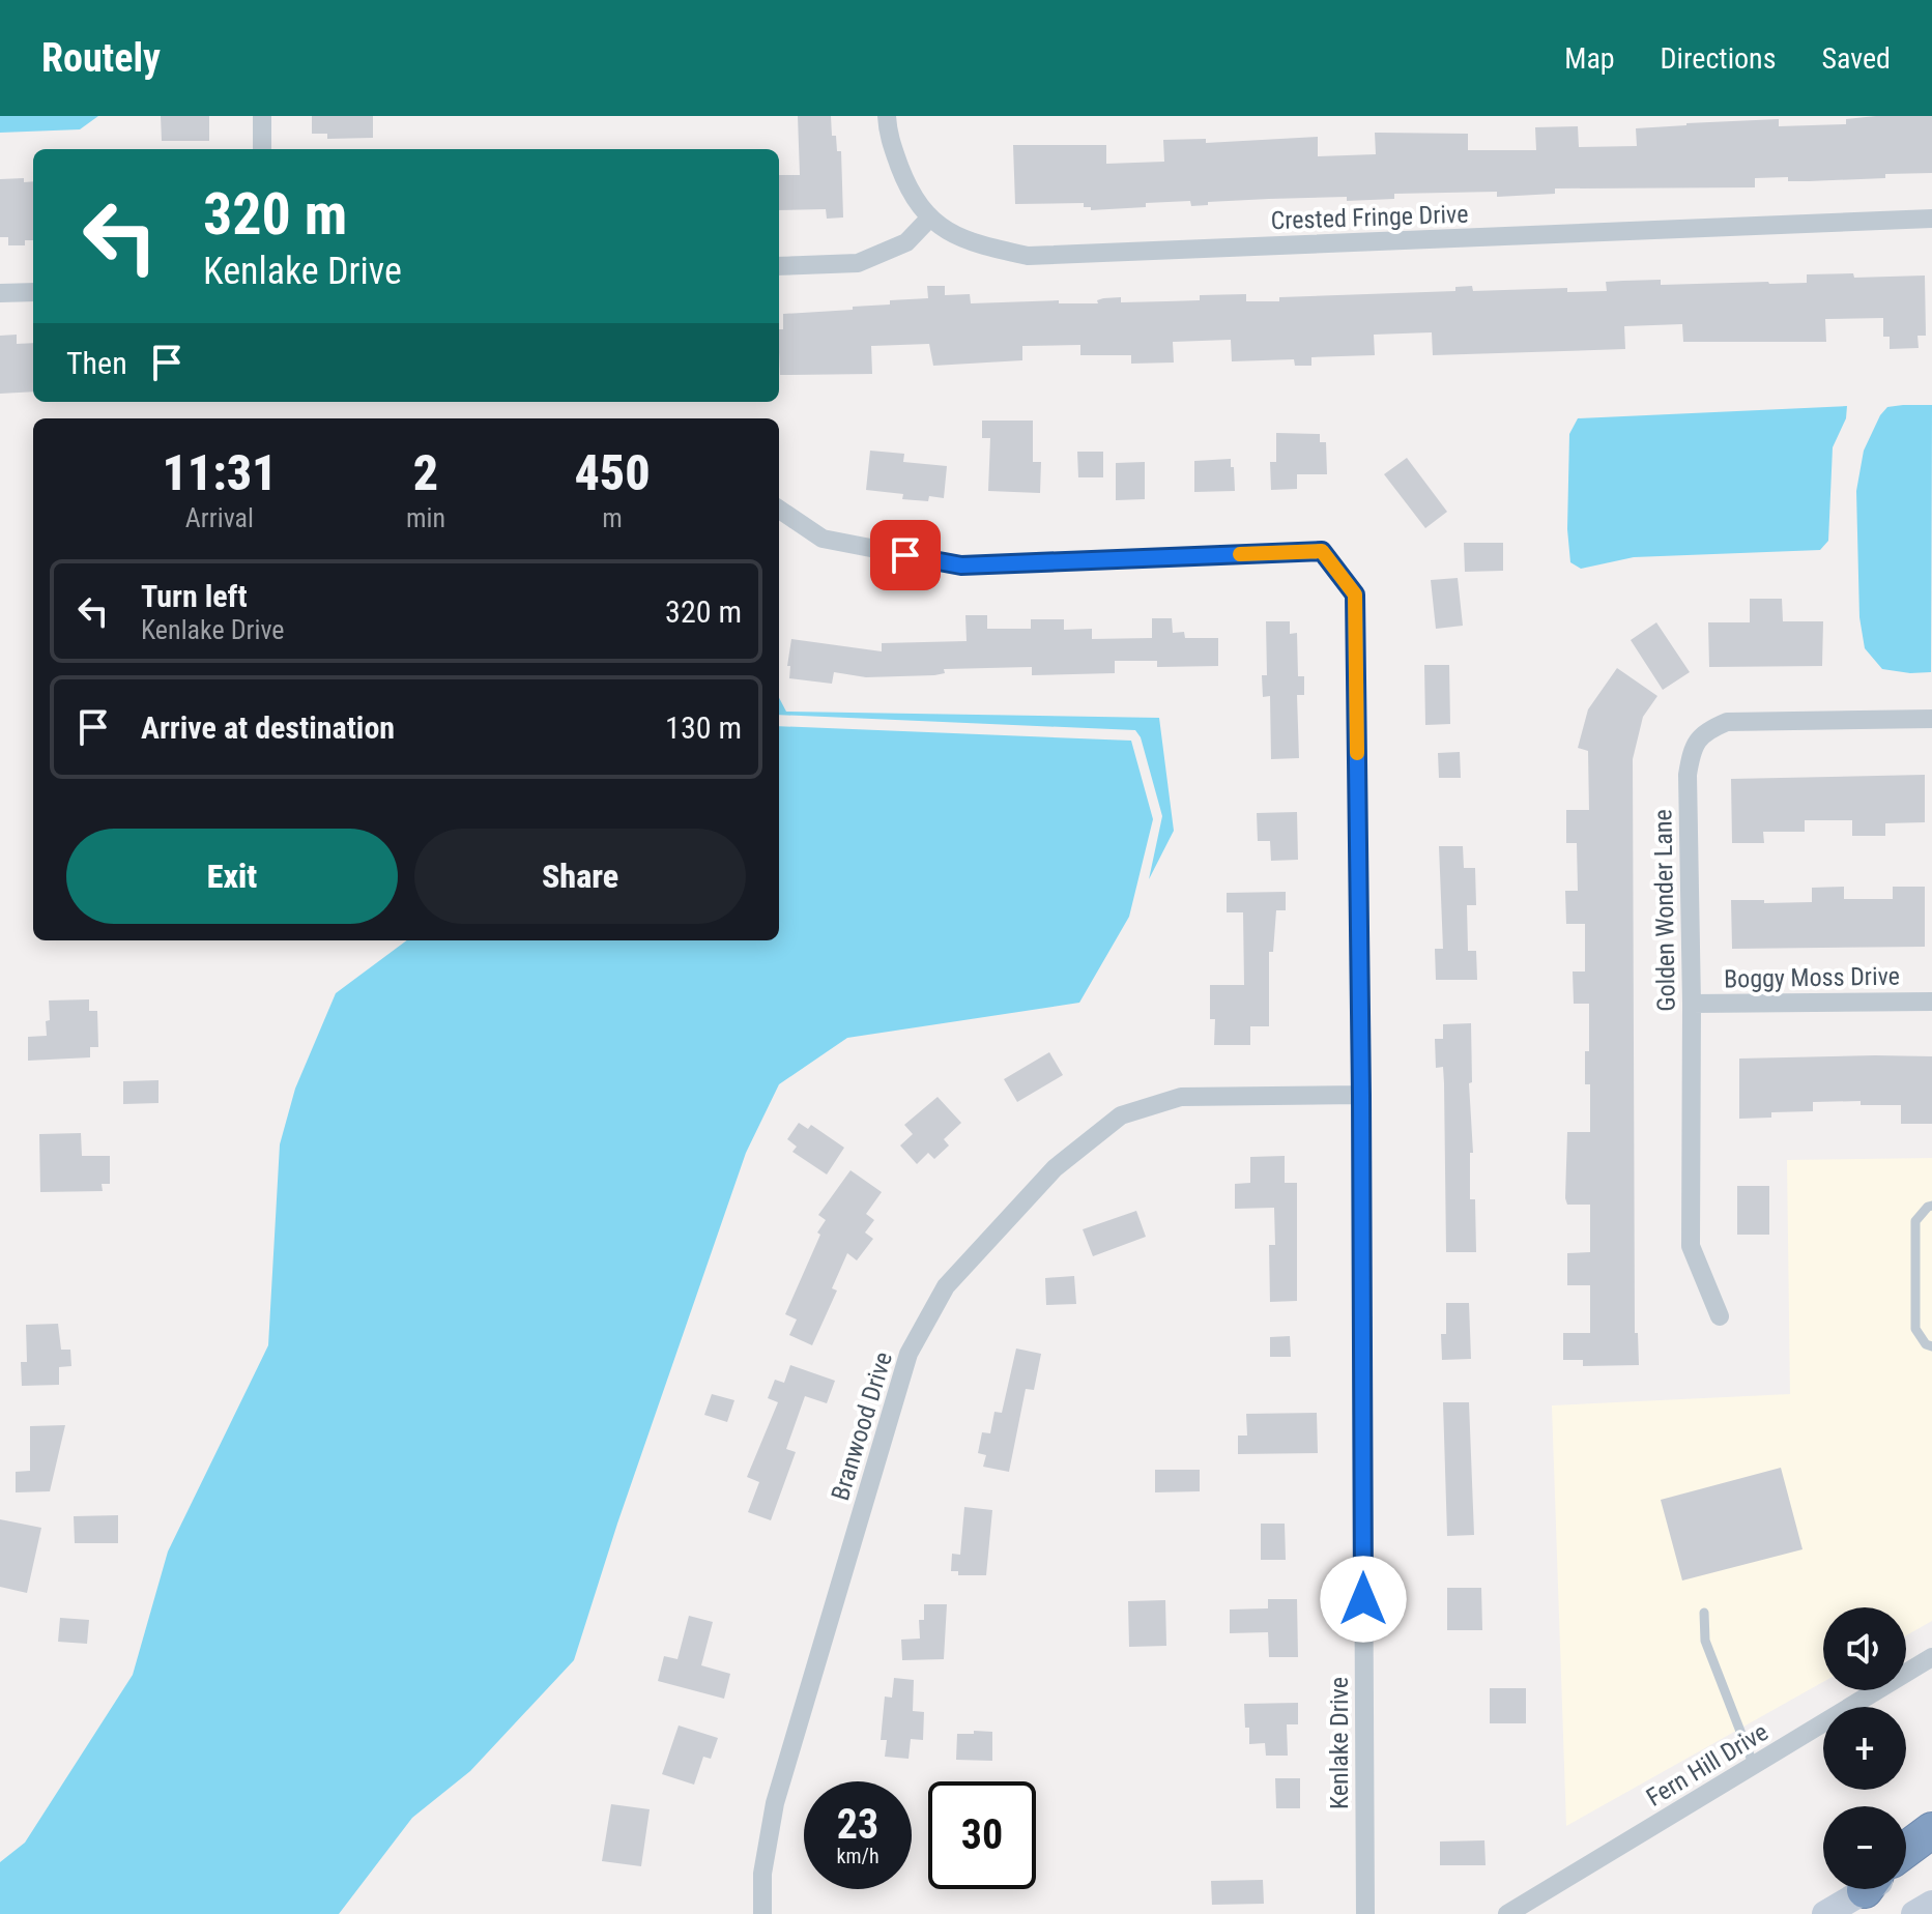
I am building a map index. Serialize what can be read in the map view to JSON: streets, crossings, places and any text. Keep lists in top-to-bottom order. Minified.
{"streets":{"street":["Crested Fringe Drive","Golden Wonder Lane","Boggy Moss Drive","Branwood Drive","Kenlake Drive","Fern Hill Drive"]},"crossings":[["Golden Wonder Lane","Boggy Moss Drive"],["Branwood Drive","Kenlake Drive"]],"page":{"header":"Routely","nav":["Map","Directions","Saved"],"turn":["320 m","Kenlake Drive"],"then":"Then","eta":["11:31","Arrival","2","min","450","m"],"list":[{"name":"Turn left","note":"Kenlake Drive","value":"320 m"},{"name":"Arrive at destination","value":"130 m"}],"buttons":["Exit","Share"],"map_buttons":["+","−"],"speed":"23 km/h","limit":"30"}}
